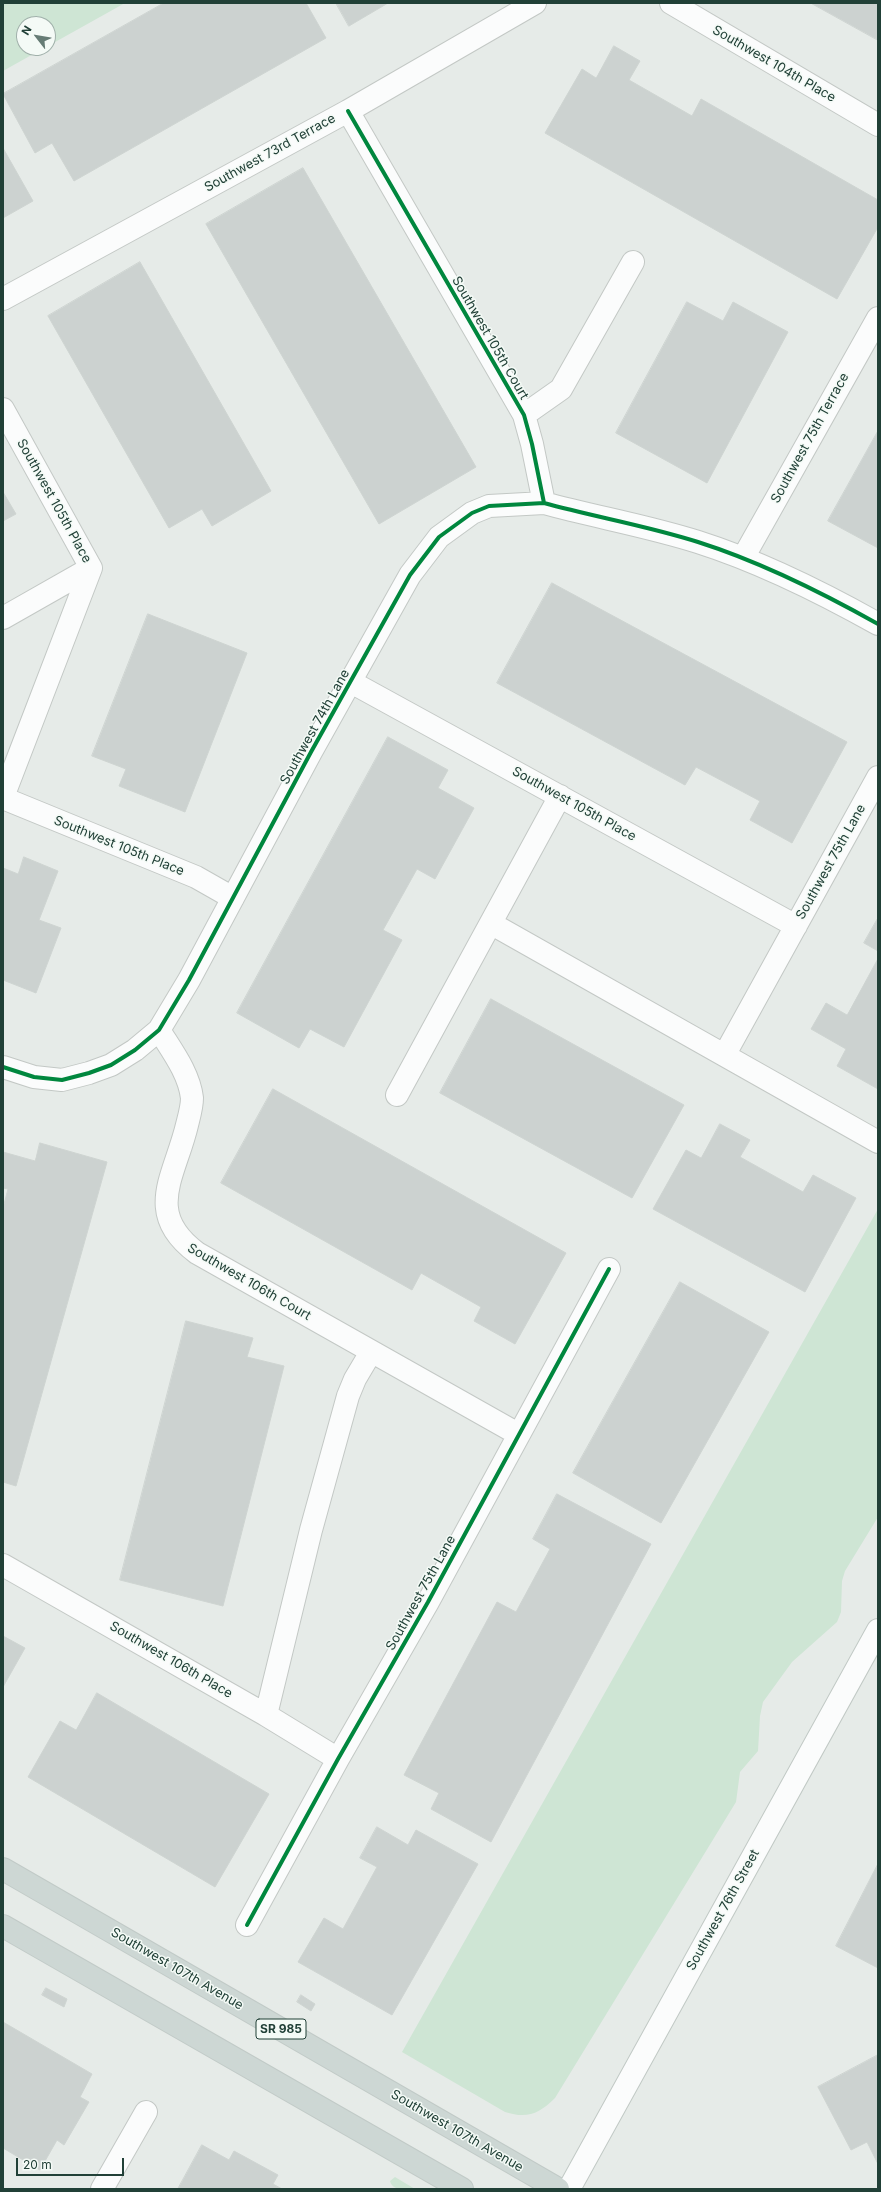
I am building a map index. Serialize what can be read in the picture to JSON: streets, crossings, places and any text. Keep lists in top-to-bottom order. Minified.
{"streets":{"main road":["Southwest 107th Avenue","SR 985"],"street":["Southwest 104th Place","Southwest 73rd Terrace","Southwest 105th Court","Southwest 75th Terrace","Southwest 105th Place","Southwest 74th Lane","Southwest 75th Lane","Southwest 106th Court","Southwest 106th Place","Southwest 76th Street"]},"crossings":[["Southwest 73rd Terrace","Southwest 105th Court"],["Southwest 105th Court","Southwest 74th Lane"],["Southwest 105th Place","Southwest 74th Lane"],["Southwest 105th Place","Southwest 75th Lane"],["Southwest 74th Lane","Southwest 106th Court"],["Southwest 75th Lane","Southwest 106th Court"],["Southwest 75th Lane","Southwest 106th Place"]],"scale_bar":"20 m","north":"top left"}
